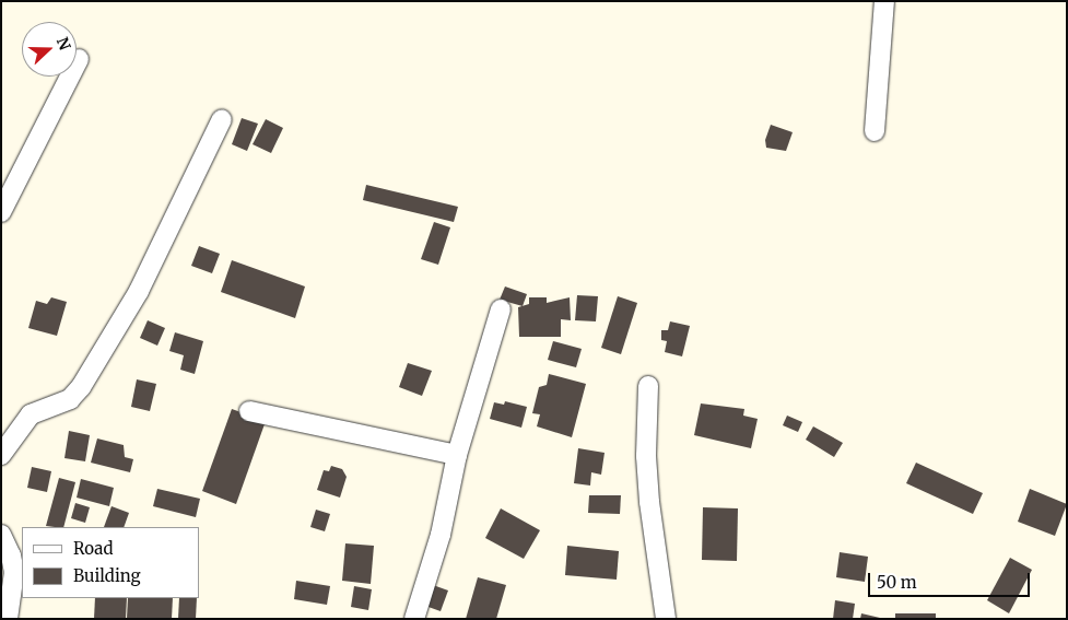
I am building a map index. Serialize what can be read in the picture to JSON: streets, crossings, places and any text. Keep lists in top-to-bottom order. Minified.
{"legend":["Road","Building"],"scale_bar":"50 m","north":"right"}
